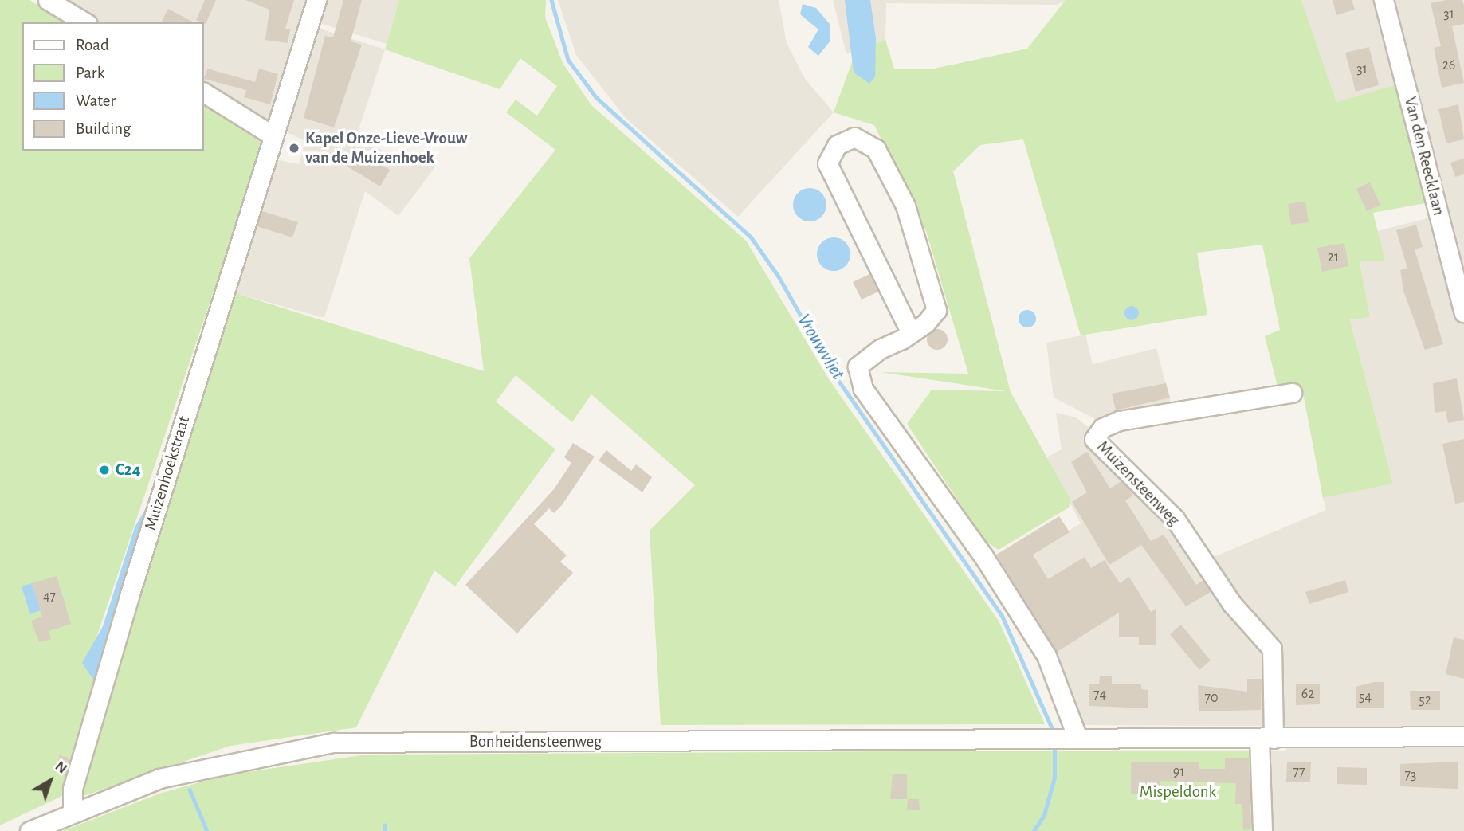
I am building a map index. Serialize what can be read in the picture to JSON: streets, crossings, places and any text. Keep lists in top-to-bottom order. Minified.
{"streets":{"street":["Van den Reecklaan","Muizenhoekstraat","Muizensteenweg","Bonheidensteenweg"]},"crossings":[["Muizenhoekstraat","Bonheidensteenweg"]],"water":["Vrouwvliet"],"parks":["Mispeldonk"],"places":["Kapel Onze-Lieve-Vrouw van de Muizenhoek","C24"],"house_numbers":["31","26","31","21","47","62","74","54","70","52","91","77","73"],"legend":["Road","Park","Water","Building"],"north":"top right"}
